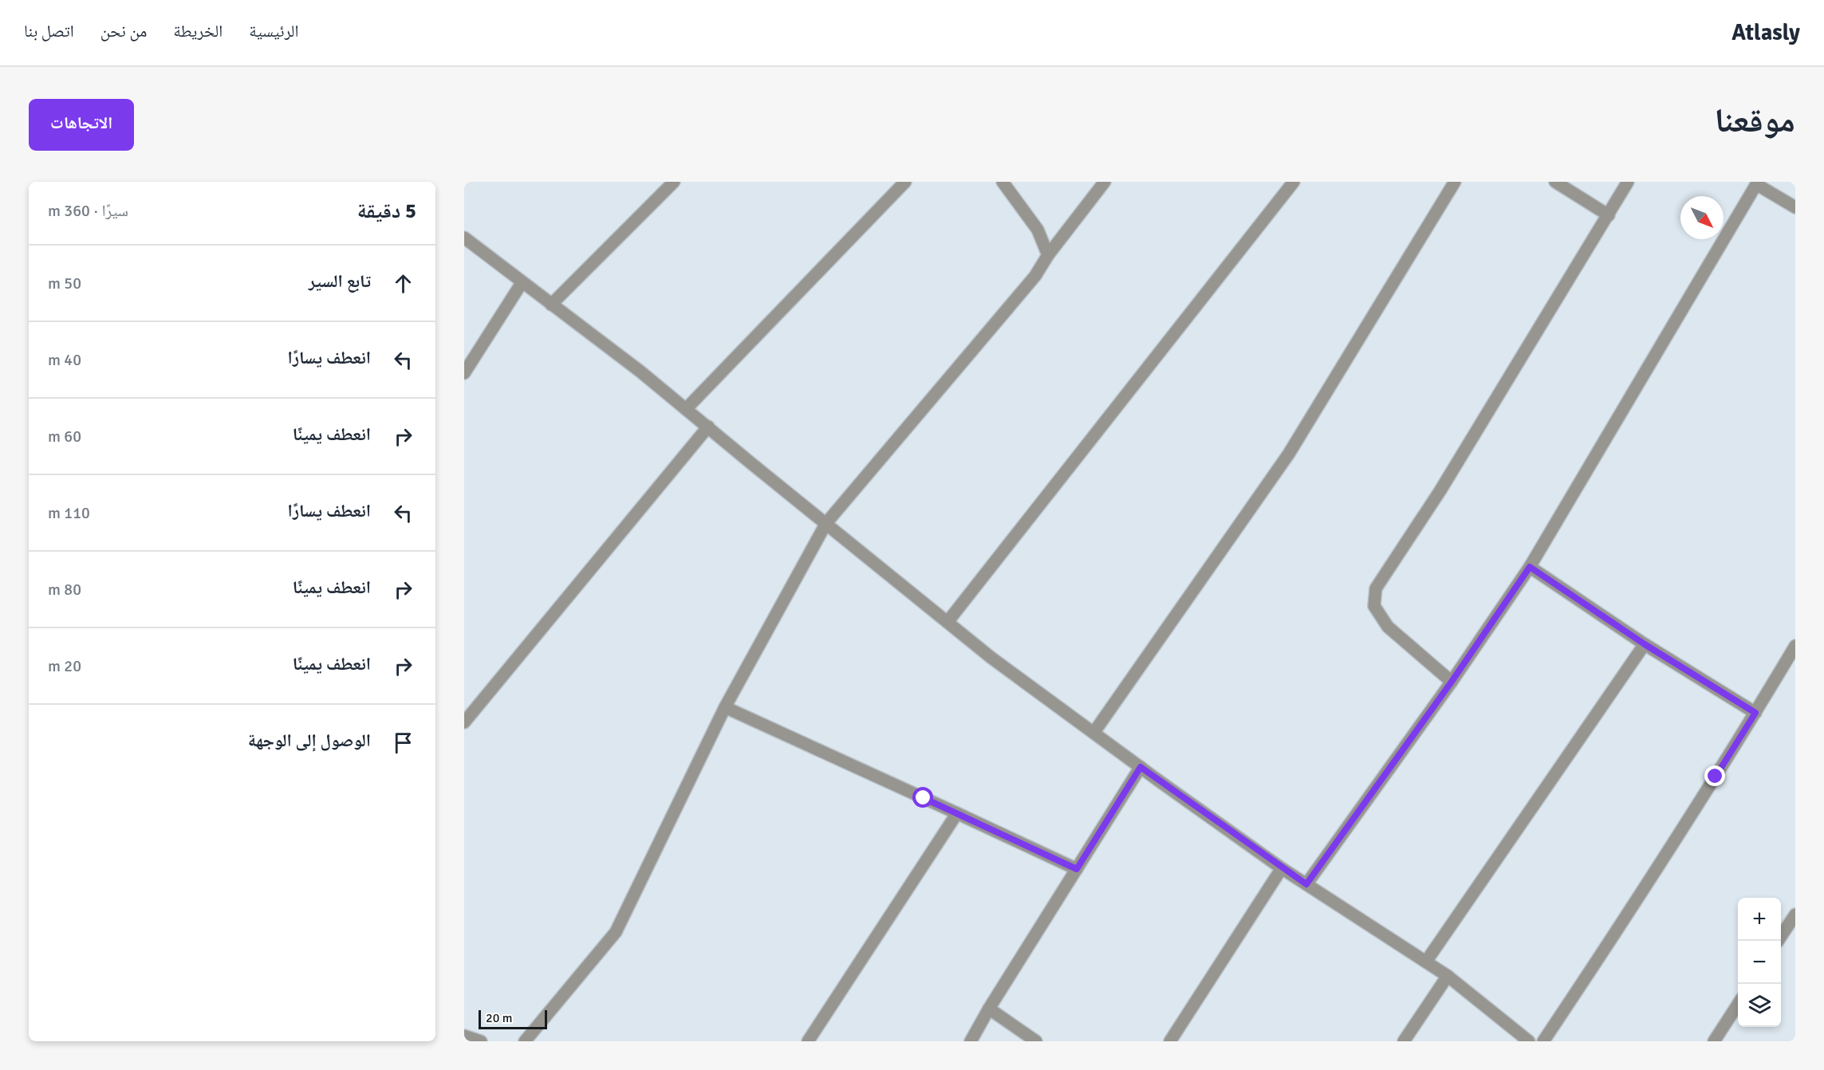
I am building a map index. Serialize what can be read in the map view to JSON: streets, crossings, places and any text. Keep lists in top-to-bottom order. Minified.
{"scale_bar":"20 m","north":"bottom right","page":{"header":"Atlasly","nav":["الرئيسية","الخريطة","من نحن","اتصل بنا"],"title":"موقعنا","buttons":"الاتجاهات","heading":["5 دقيقة","سيرًا · 360 m"],"list":[["تابع السير","50 m"],["انعطف يسارًا","40 m"],["انعطف يمينًا","60 m"],["انعطف يسارًا","110 m"],["انعطف يمينًا","80 m"],["انعطف يمينًا","20 m"],"الوصول إلى الوجهة"],"map_buttons":["+","−"],"scale":"20 m"}}
